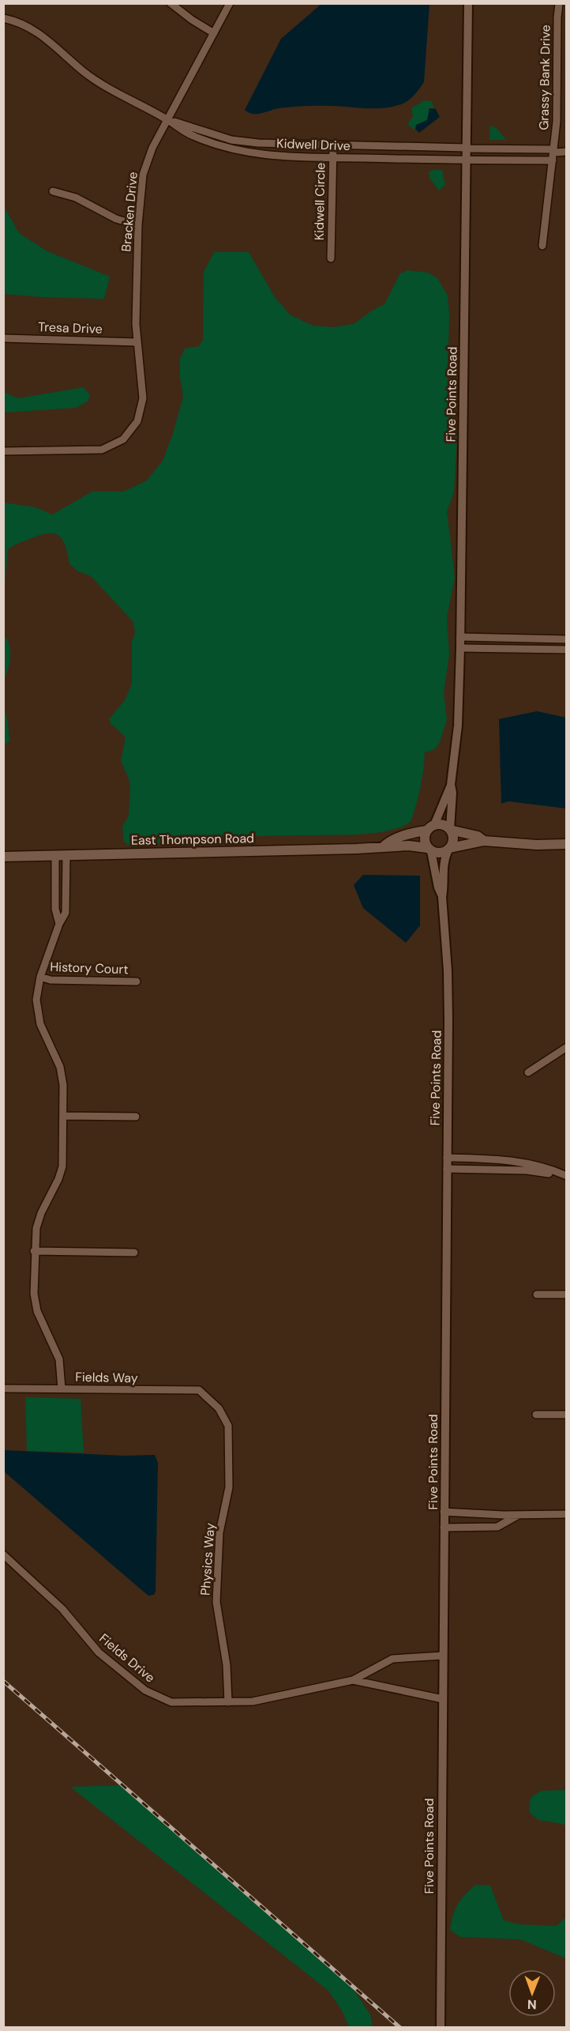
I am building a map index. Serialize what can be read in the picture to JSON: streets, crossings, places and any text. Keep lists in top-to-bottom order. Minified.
{"streets":{"main road":["East Thompson Road"],"street":["Grassy Bank Drive","Kidwell Drive","Kidwell Circle","Bracken Drive","Tresa Drive","Five Points Road","History Court","Fields Way","Physics Way","Fields Drive"]},"crossings":[["Grassy Bank Drive","Kidwell Drive"],["Kidwell Drive","Kidwell Circle"],["Kidwell Drive","Bracken Drive"],["Kidwell Drive","Five Points Road"],["Bracken Drive","Tresa Drive"],["Five Points Road","East Thompson Road"],["Five Points Road","Fields Drive"],["Fields Way","Physics Way"],["Physics Way","Fields Drive"]],"north":"bottom"}
